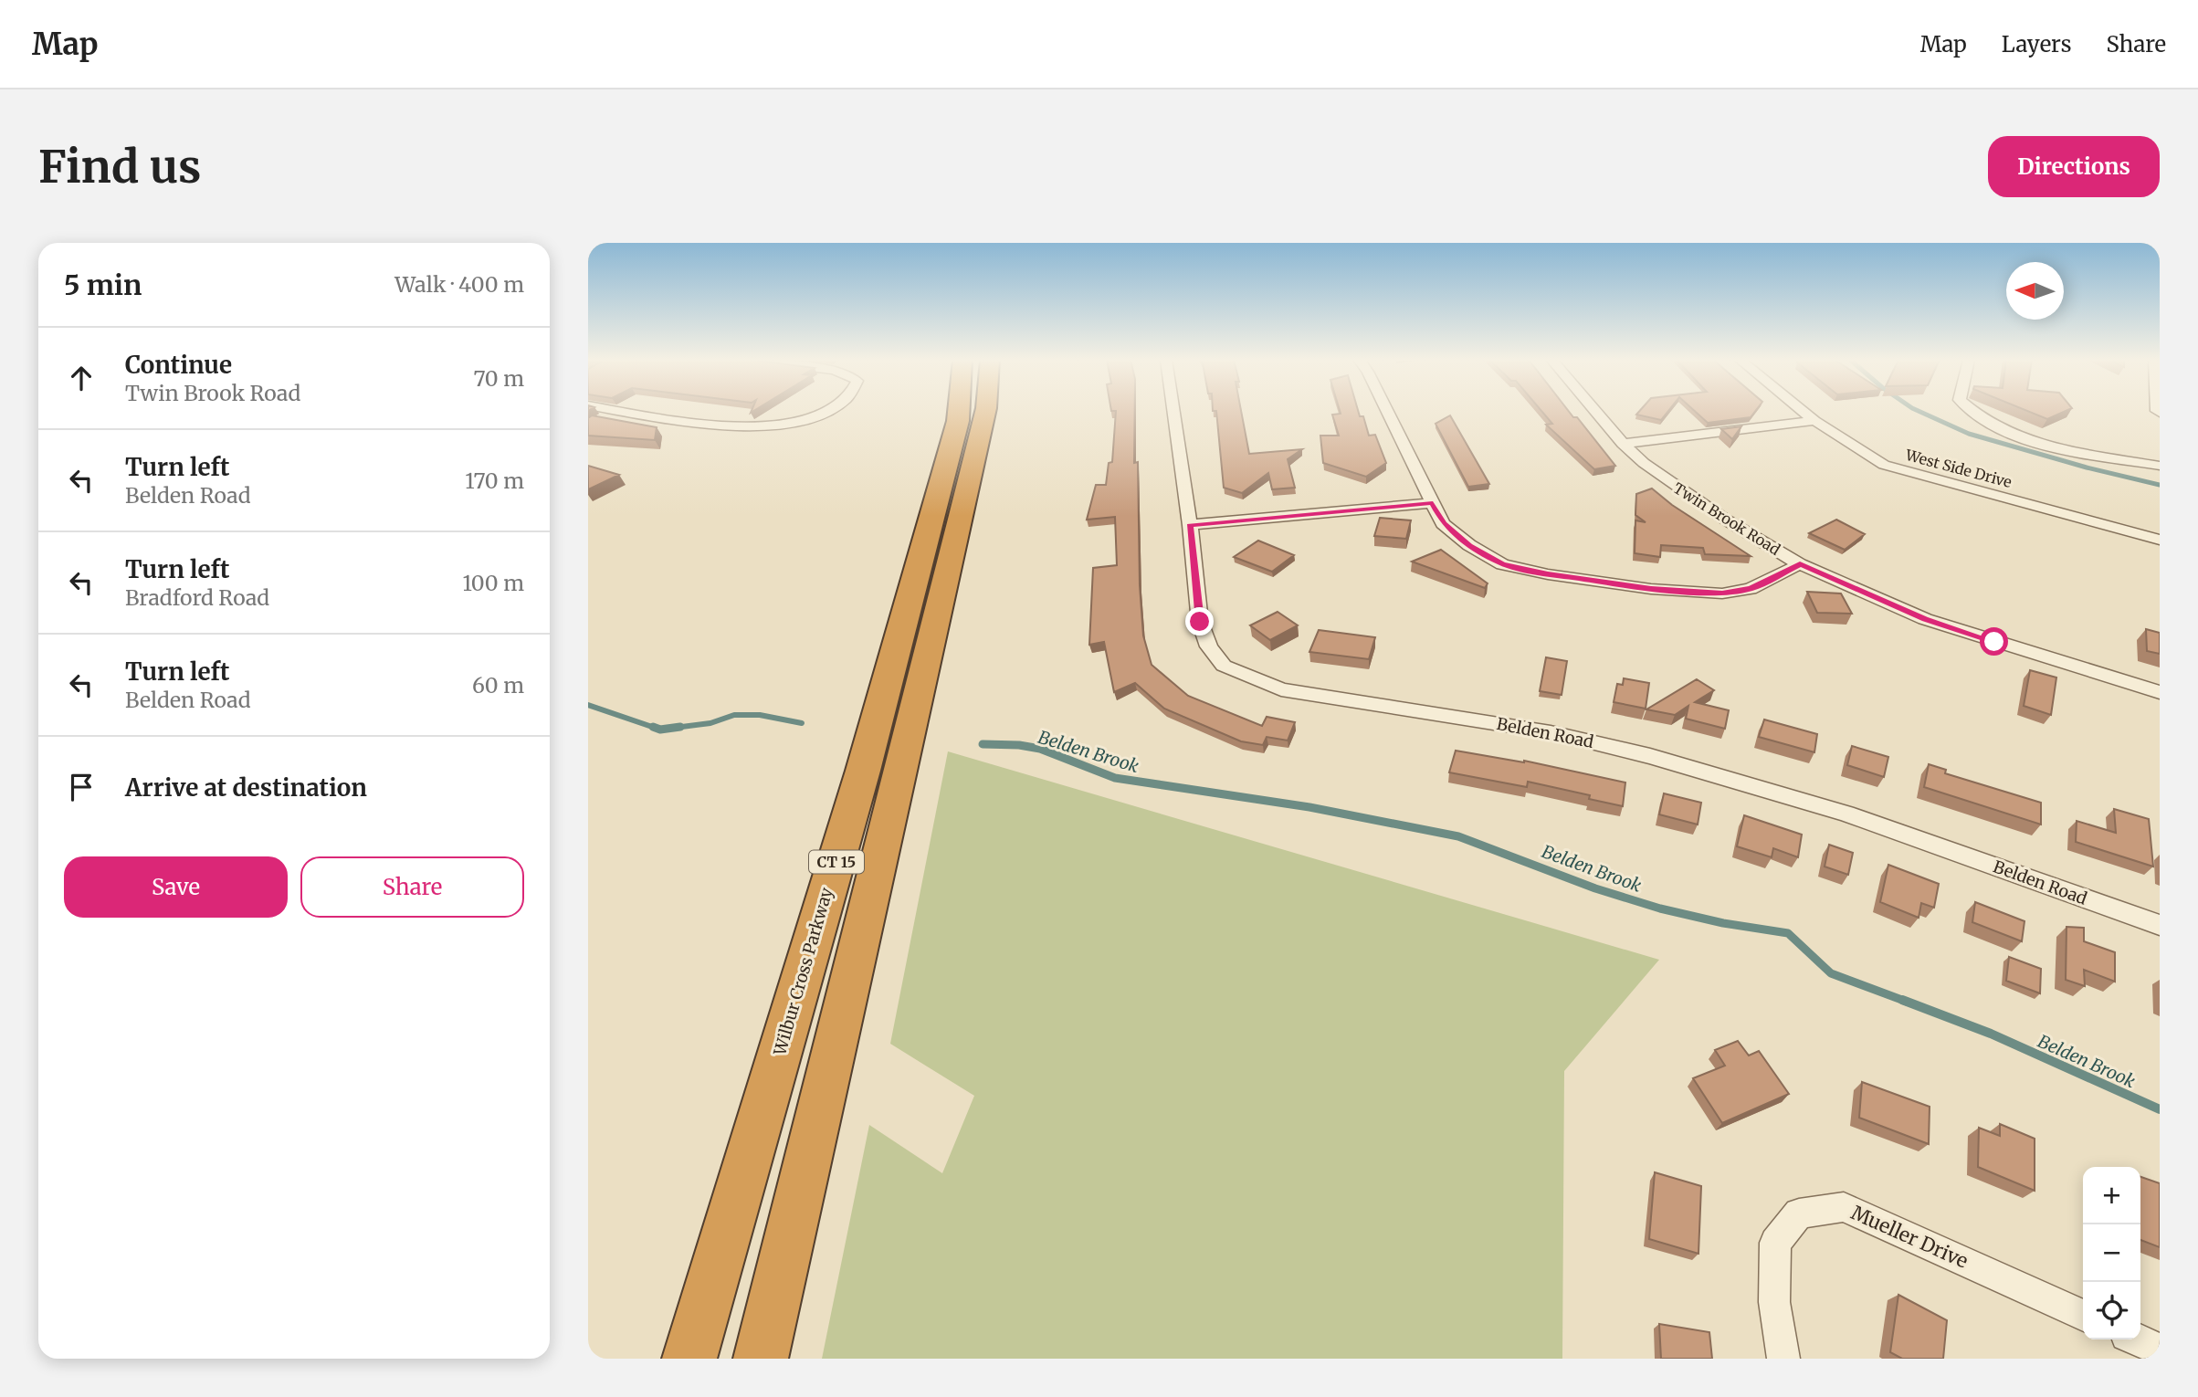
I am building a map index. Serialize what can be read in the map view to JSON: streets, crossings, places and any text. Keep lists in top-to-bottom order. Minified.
{"streets":{"highway":["CT 15","Wilbur Cross Parkway"],"street":["West Side Drive","Twin Brook Road","Belden Road","Mueller Drive"]},"water":["Belden Brook"],"north":"left","page":{"header":"Map","nav":["Map","Layers","Share"],"buttons":["Directions",["Save","Share"]],"title":"Find us","heading":["5 min","Walk · 400 m"],"list":[["Continue","Twin Brook Road","70 m"],["Turn left","Belden Road","170 m"],["Turn left","Bradford Road","100 m"],["Turn left","Belden Road","60 m"],"Arrive at destination"],"map_buttons":["+","−"]}}
